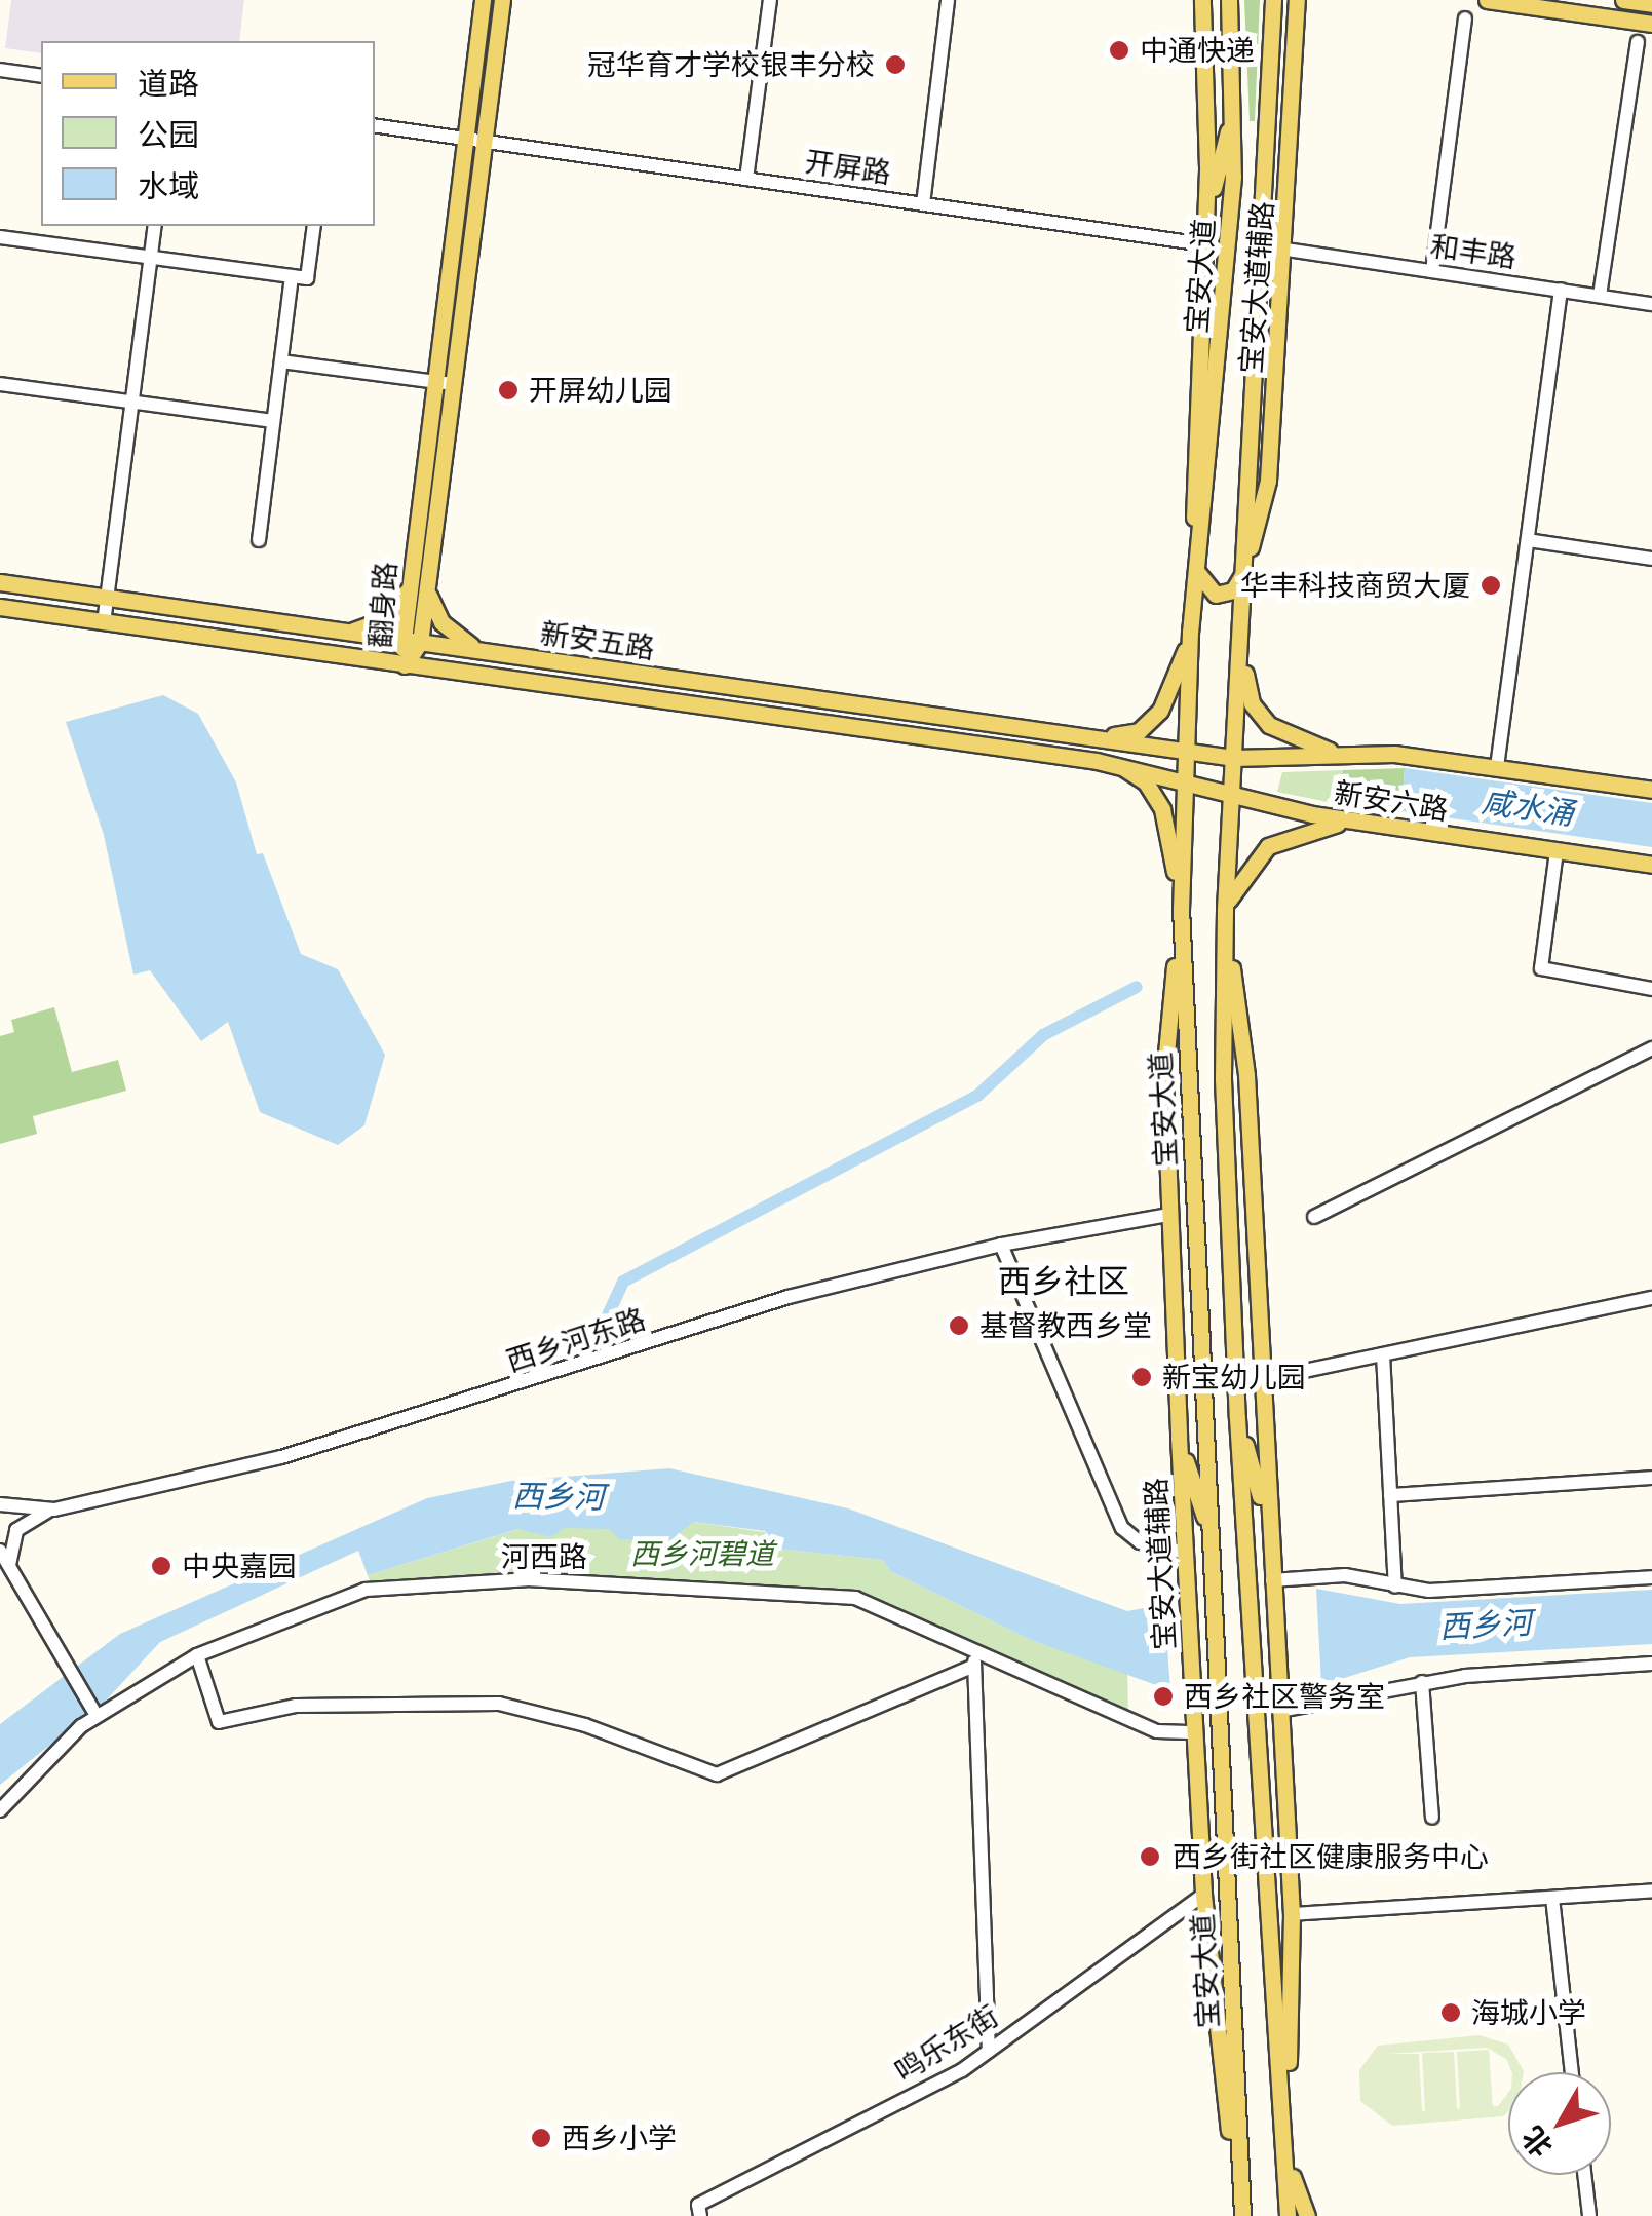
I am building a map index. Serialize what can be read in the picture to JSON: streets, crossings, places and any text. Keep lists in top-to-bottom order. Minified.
{"streets":{"main road":["宝安大道","宝安大道辅路","翻身路","新安五路","新安六路"],"street":["开屏路","和丰路","西乡河东路","河西路","鸣乐东街"]},"crossings":[["开屏路","宝安大道辅路"],["开屏路","翻身路"],["和丰路","宝安大道辅路"],["宝安大道","宝安大道辅路"],["宝安大道","新安五路"],["宝安大道","新安六路"],["宝安大道辅路","西乡河东路"],["宝安大道辅路","河西路"],["宝安大道辅路","鸣乐东街"],["翻身路","新安五路"],["新安五路","新安六路"]],"districts":["西乡社区"],"water":["咸水涌","西乡河"],"parks":["西乡河碧道"],"places":["中通快递","冠华育才学校银丰分校","开屏幼儿园","华丰科技商贸大厦","基督教西乡堂","新宝幼儿园","中央嘉园","西乡社区警务室","西乡街社区健康服务中心","海城小学","西乡小学"],"legend":["道路","公园","水域"],"north":"bottom left"}
